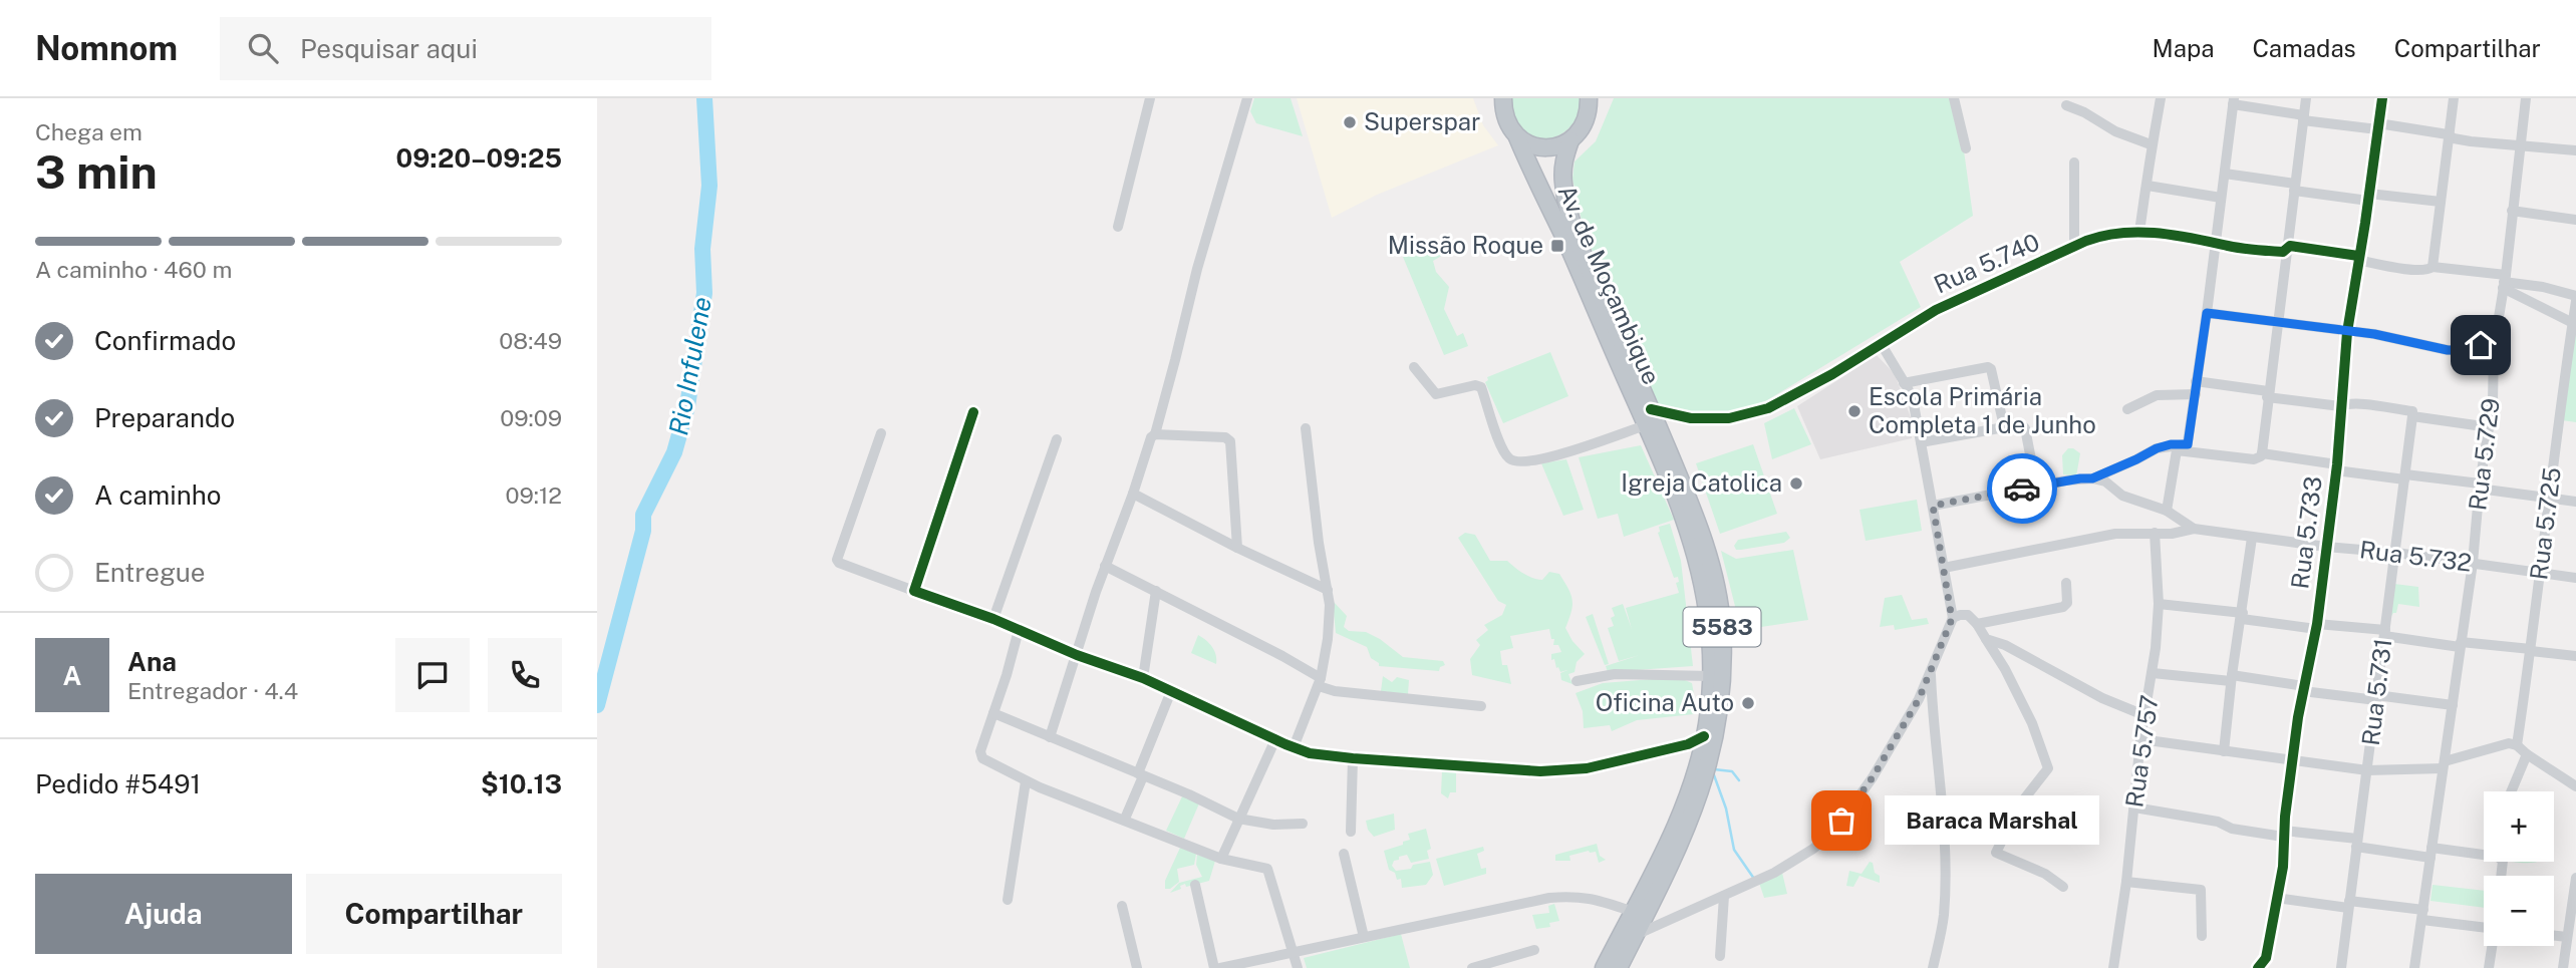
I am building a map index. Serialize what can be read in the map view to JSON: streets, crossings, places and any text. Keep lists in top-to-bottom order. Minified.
{"streets":{"highway":["Av. de Moçambique","5583"],"street":["Rua 5.740","Rua 5.729","Rua 5.725","Rua 5.733","Rua 5.732","Rua 5.731","Rua 5.757"]},"crossings":[["Rua 5.740","Av. de Moçambique"],["Rua 5.740","Rua 5.729"],["Rua 5.740","Rua 5.725"],["Rua 5.740","Rua 5.733"],["Rua 5.729","Rua 5.732"],["Rua 5.725","Rua 5.732"],["Rua 5.733","Rua 5.732"],["Rua 5.732","Rua 5.731"]],"water":["Rio Infulene"],"places":{"other":["Superspar","Escola Primária Completa 1 de Junho","Igreja Catolica","Oficina Auto","Baraca Marshal"],"transit":["Missão Roque"]},"page":{"header":"Nomnom","search":"Pesquisar aqui","nav":["Mapa","Camadas","Compartilhar"],"heading":["3 min","Chega em","09:20–09:25"],"panel":["Ana","Entregador · 4.4","Pedido #5491","$10.13"],"bar":"A caminho · 460 m","list":[["Confirmado","08:49"],["Preparando","09:09"],["A caminho","09:12"],"Entregue"],"round":"A","map_buttons":["+","−"],"bubble":"Baraca Marshal","buttons":["Ajuda","Compartilhar"]}}
